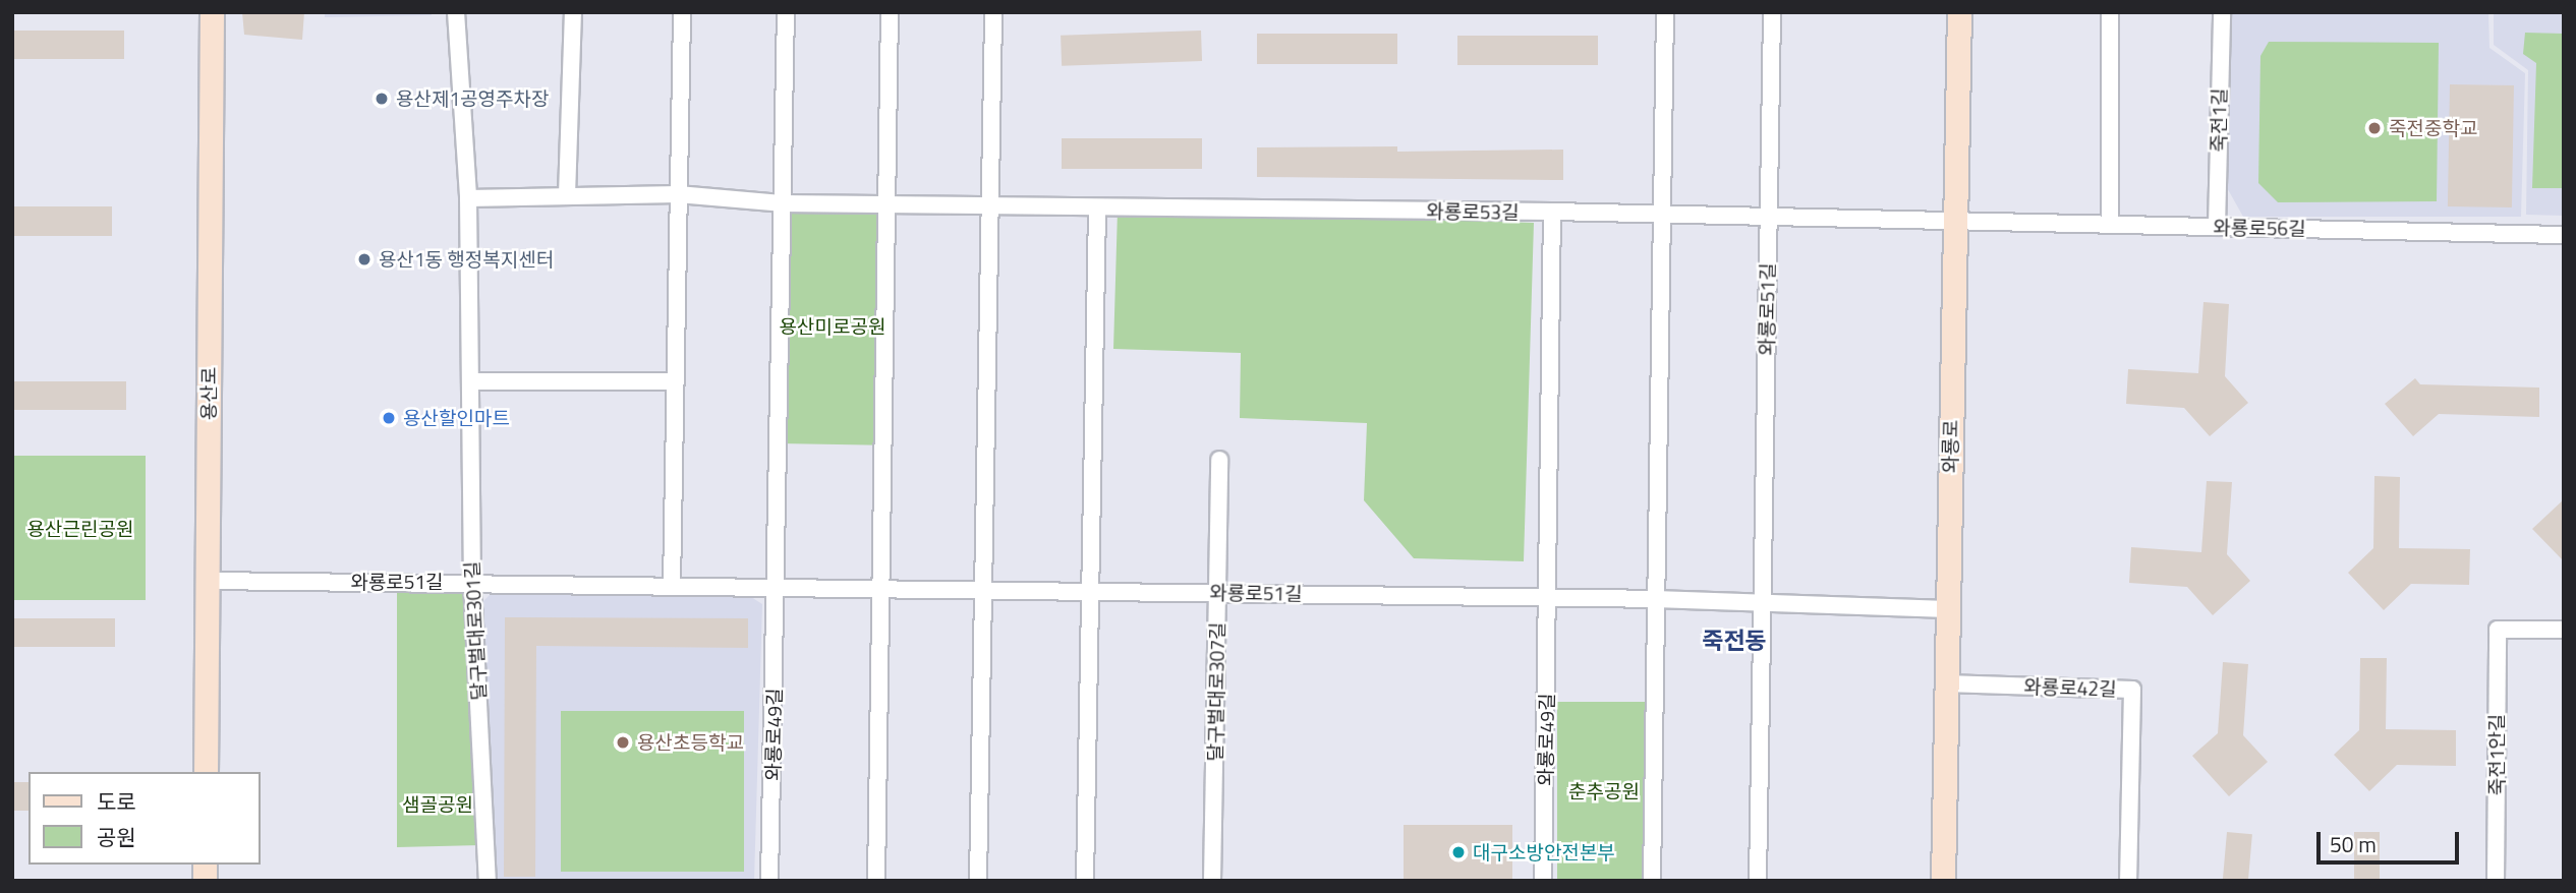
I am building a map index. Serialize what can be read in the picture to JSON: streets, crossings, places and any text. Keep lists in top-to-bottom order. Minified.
{"streets":{"main road":["용산로","와룡로"],"street":["죽전1길","와룡로53길","와룡로56길","와룡로51길","달구벌대로301길","와룡로42길","달구벌대로307길","와룡로49길","죽전1안길"]},"crossings":[["죽전1길","와룡로56길"],["와룡로53길","와룡로56길"],["와룡로53길","와룡로51길"],["와룡로53길","와룡로"],["와룡로53길","달구벌대로301길"],["와룡로56길","와룡로"],["와룡로51길","용산로"],["와룡로51길","와룡로"],["와룡로51길","달구벌대로301길"],["와룡로51길","달구벌대로307길"],["와룡로51길","와룡로49길"],["와룡로","와룡로42길"]],"districts":["죽전동"],"parks":["용산미로공원","용산근린공원","춘추공원","샘골공원"],"places":["용산제1공영주차장","죽전중학교","용산1동 행정복지센터","용산할인마트","용산초등학교","대구소방안전본부"],"legend":["도로","공원"],"scale_bar":"50 m"}
